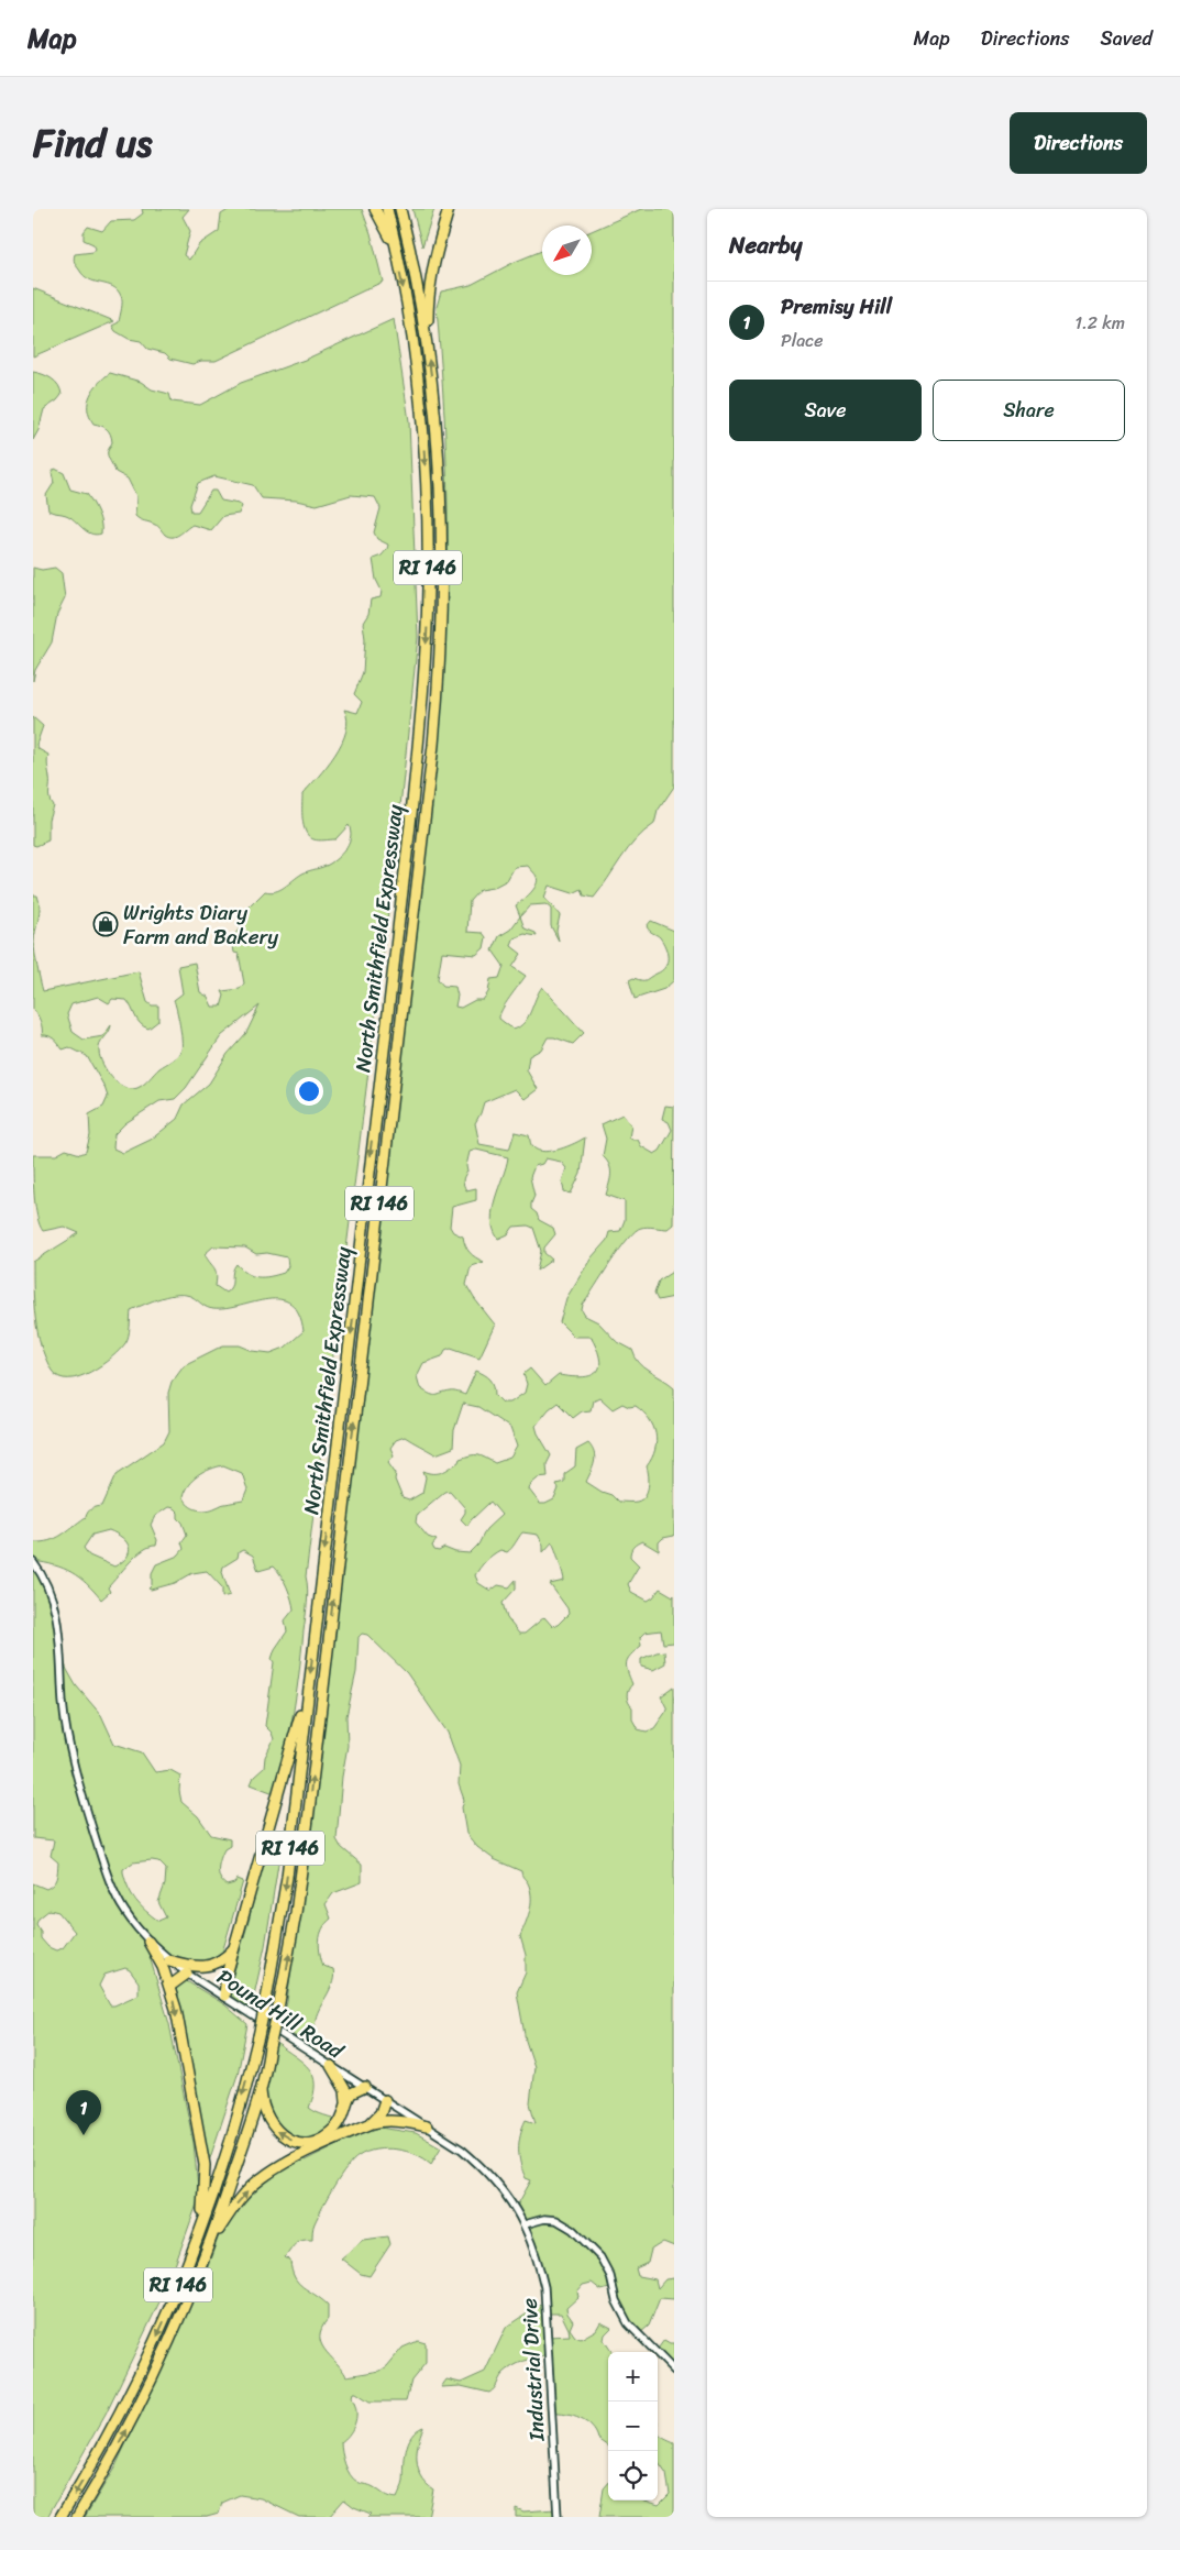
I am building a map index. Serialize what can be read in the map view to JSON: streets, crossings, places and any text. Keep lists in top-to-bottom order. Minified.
{"streets":{"highway":["RI 146","North Smithfield Expressway"],"street":["Pound Hill Road","Industrial Drive"]},"crossings":[["Pound Hill Road","Industrial Drive"]],"places":{"shop":["Wrights Diary Farm and Bakery"]},"north":"bottom left","page":{"header":"Map","nav":["Map","Directions","Saved"],"title":"Find us","buttons":["Directions",["Save","Share"]],"heading":"Nearby","list":[{"mark":"1","name":"Premisy Hill","note":"Place","value":"1.2 km"}],"pins":"1","map_buttons":["+","−"]}}
